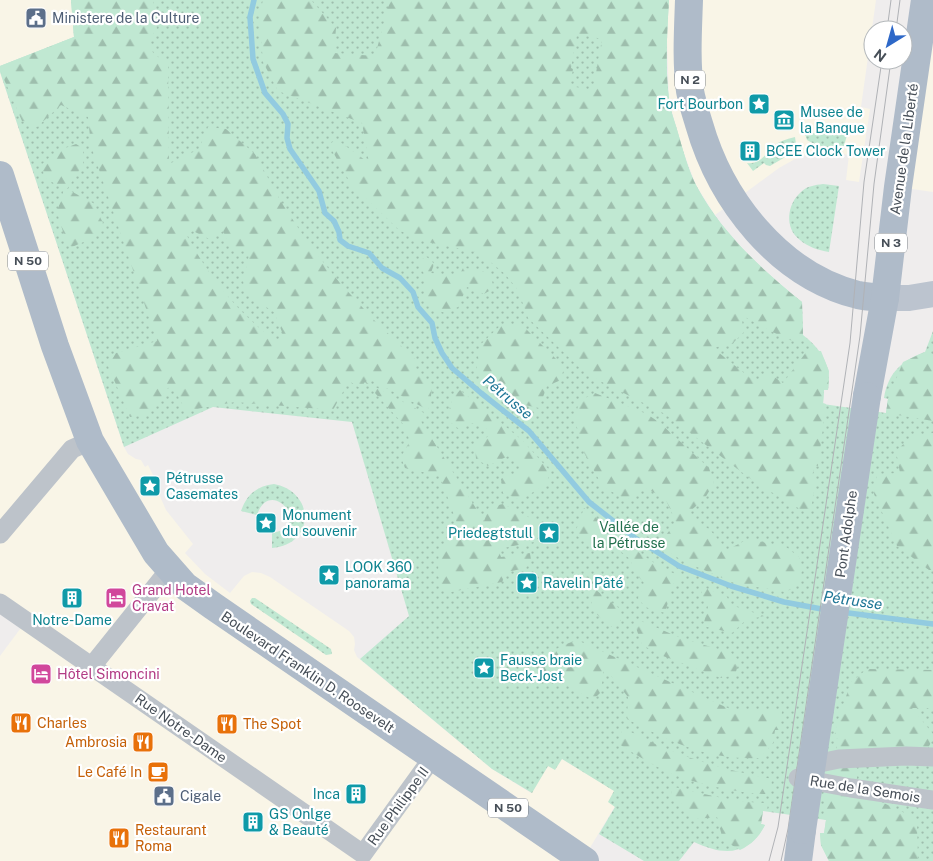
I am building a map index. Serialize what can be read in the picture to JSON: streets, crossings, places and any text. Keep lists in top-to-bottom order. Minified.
{"streets":{"main road":["N 2","Avenue de la Liberté","N 3","N 50","Pont Adolphe","Boulevard Franklin D. Roosevelt"],"street":["Rue Notre-Dame","Rue de la Semois","Rue Philippe II"]},"crossings":[["N 2","Avenue de la Liberté"],["N 2","Pont Adolphe"],["Avenue de la Liberté","Pont Adolphe"],["Boulevard Franklin D. Roosevelt","Rue Philippe II"],["Rue Notre-Dame","Rue Philippe II"]],"water":["Pétrusse"],"parks":["Vallée de la Pétrusse"],"places":{"public building":["Ministere de la Culture","Cigale"],"place":["Fort Bourbon","Pétrusse Casemates","Monument du souvenir","Priedegtstull","LOOK 360 panorama","Ravelin Pâté","Fausse braie Beck-Jost"],"museum":["Musee de la Banque"],"building":["BCEE Clock Tower","Notre-Dame","Inca","GS Onlge & Beauté"],"hotel":["Grand Hotel Cravat","Hôtel Simoncini"],"restaurant":["Charles","The Spot","Ambrosia","Restaurant Roma"],"cafe":["Le Café In"]},"north":"bottom left"}
